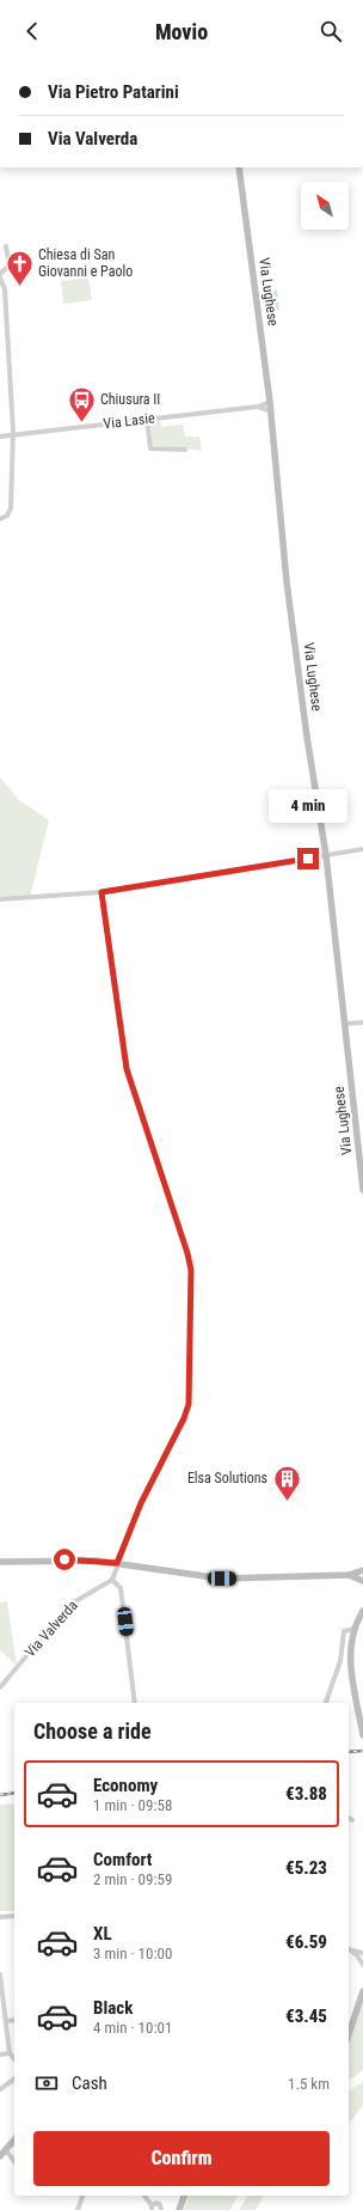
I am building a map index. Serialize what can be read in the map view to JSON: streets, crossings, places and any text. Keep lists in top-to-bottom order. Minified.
{"streets":{"main road":["Via Lughese"],"street":["Via Lasie","Via Valverda"]},"crossings":[["Via Lughese","Via Lasie"]],"places":{"church":["Chiesa di San Giovanni e Paolo"],"bus stop":["Chiusura II"],"building":["Elsa Solutions"]},"north":"top left","page":{"header":"Movio","banner":["Via Pietro Patarini","Via Valverda"],"bubble":"4 min","heading":"Choose a ride","list":[{"name":"Economy","note":"1 min · 09:58","value":"€3.88"},{"name":"Comfort","note":"2 min · 09:59","value":"€5.23"},{"name":"XL","note":"3 min · 10:00","value":"€6.59"},{"name":"Black","note":"4 min · 10:01","value":"€3.45"}],"pay":["Cash","1.5 km"],"buttons":"Confirm"}}
